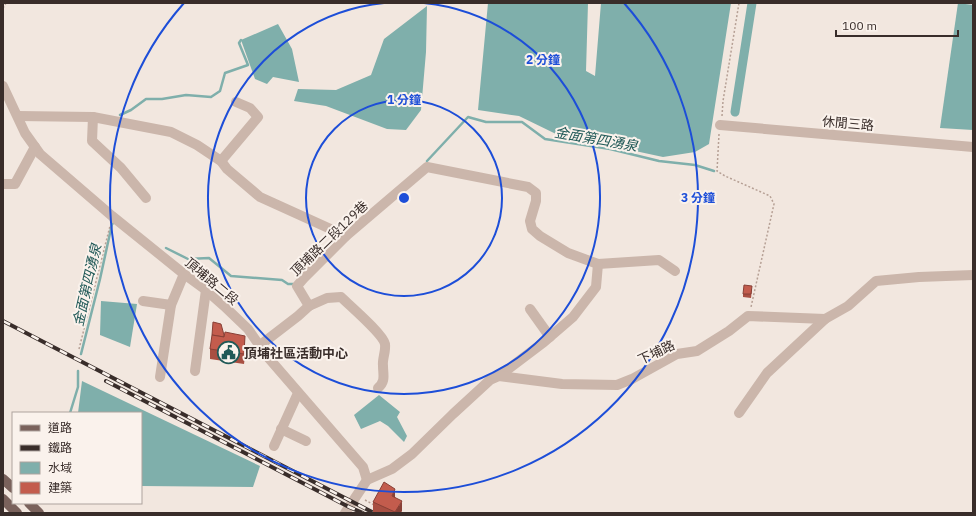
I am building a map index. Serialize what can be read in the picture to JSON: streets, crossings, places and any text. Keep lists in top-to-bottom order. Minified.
{"streets":{"street":["休閒三路","頂埔路二段129巷","頂埔路二段","下埔路"]},"water":["金面第四湧泉"],"places":{"public building":["頂埔社區活動中心"]},"legend":["道路","鐵路","水域","建築"],"scale_bar":"100 m","rings":["2 分鐘","1 分鐘","3 分鐘"]}
